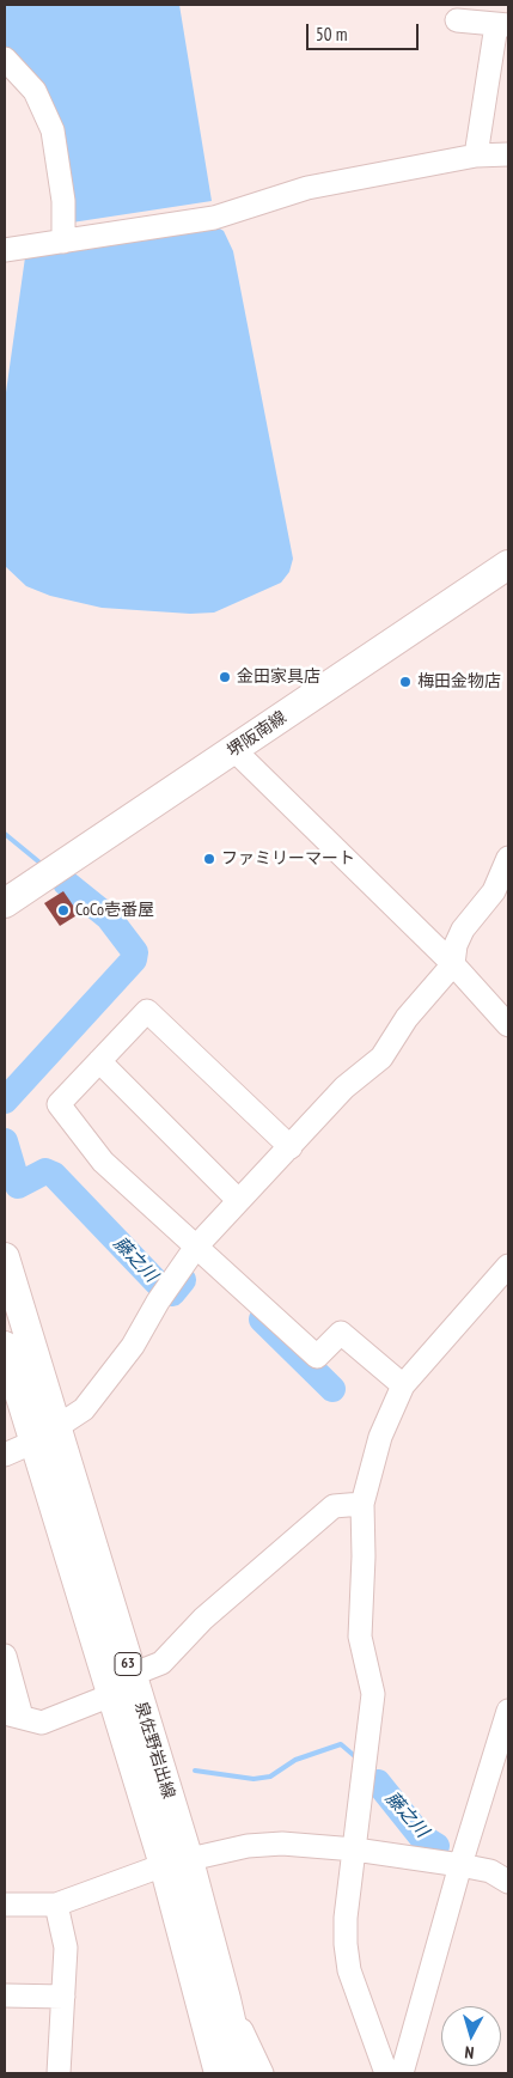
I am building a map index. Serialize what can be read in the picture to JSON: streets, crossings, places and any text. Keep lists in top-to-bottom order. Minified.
{"streets":{"main road":["堺阪南線","63","泉佐野岩出線"]},"water":["藤之川"],"places":["金田家具店","梅田金物店","ファミリーマート","CoCo壱番屋"],"scale_bar":"50 m","north":"bottom"}
